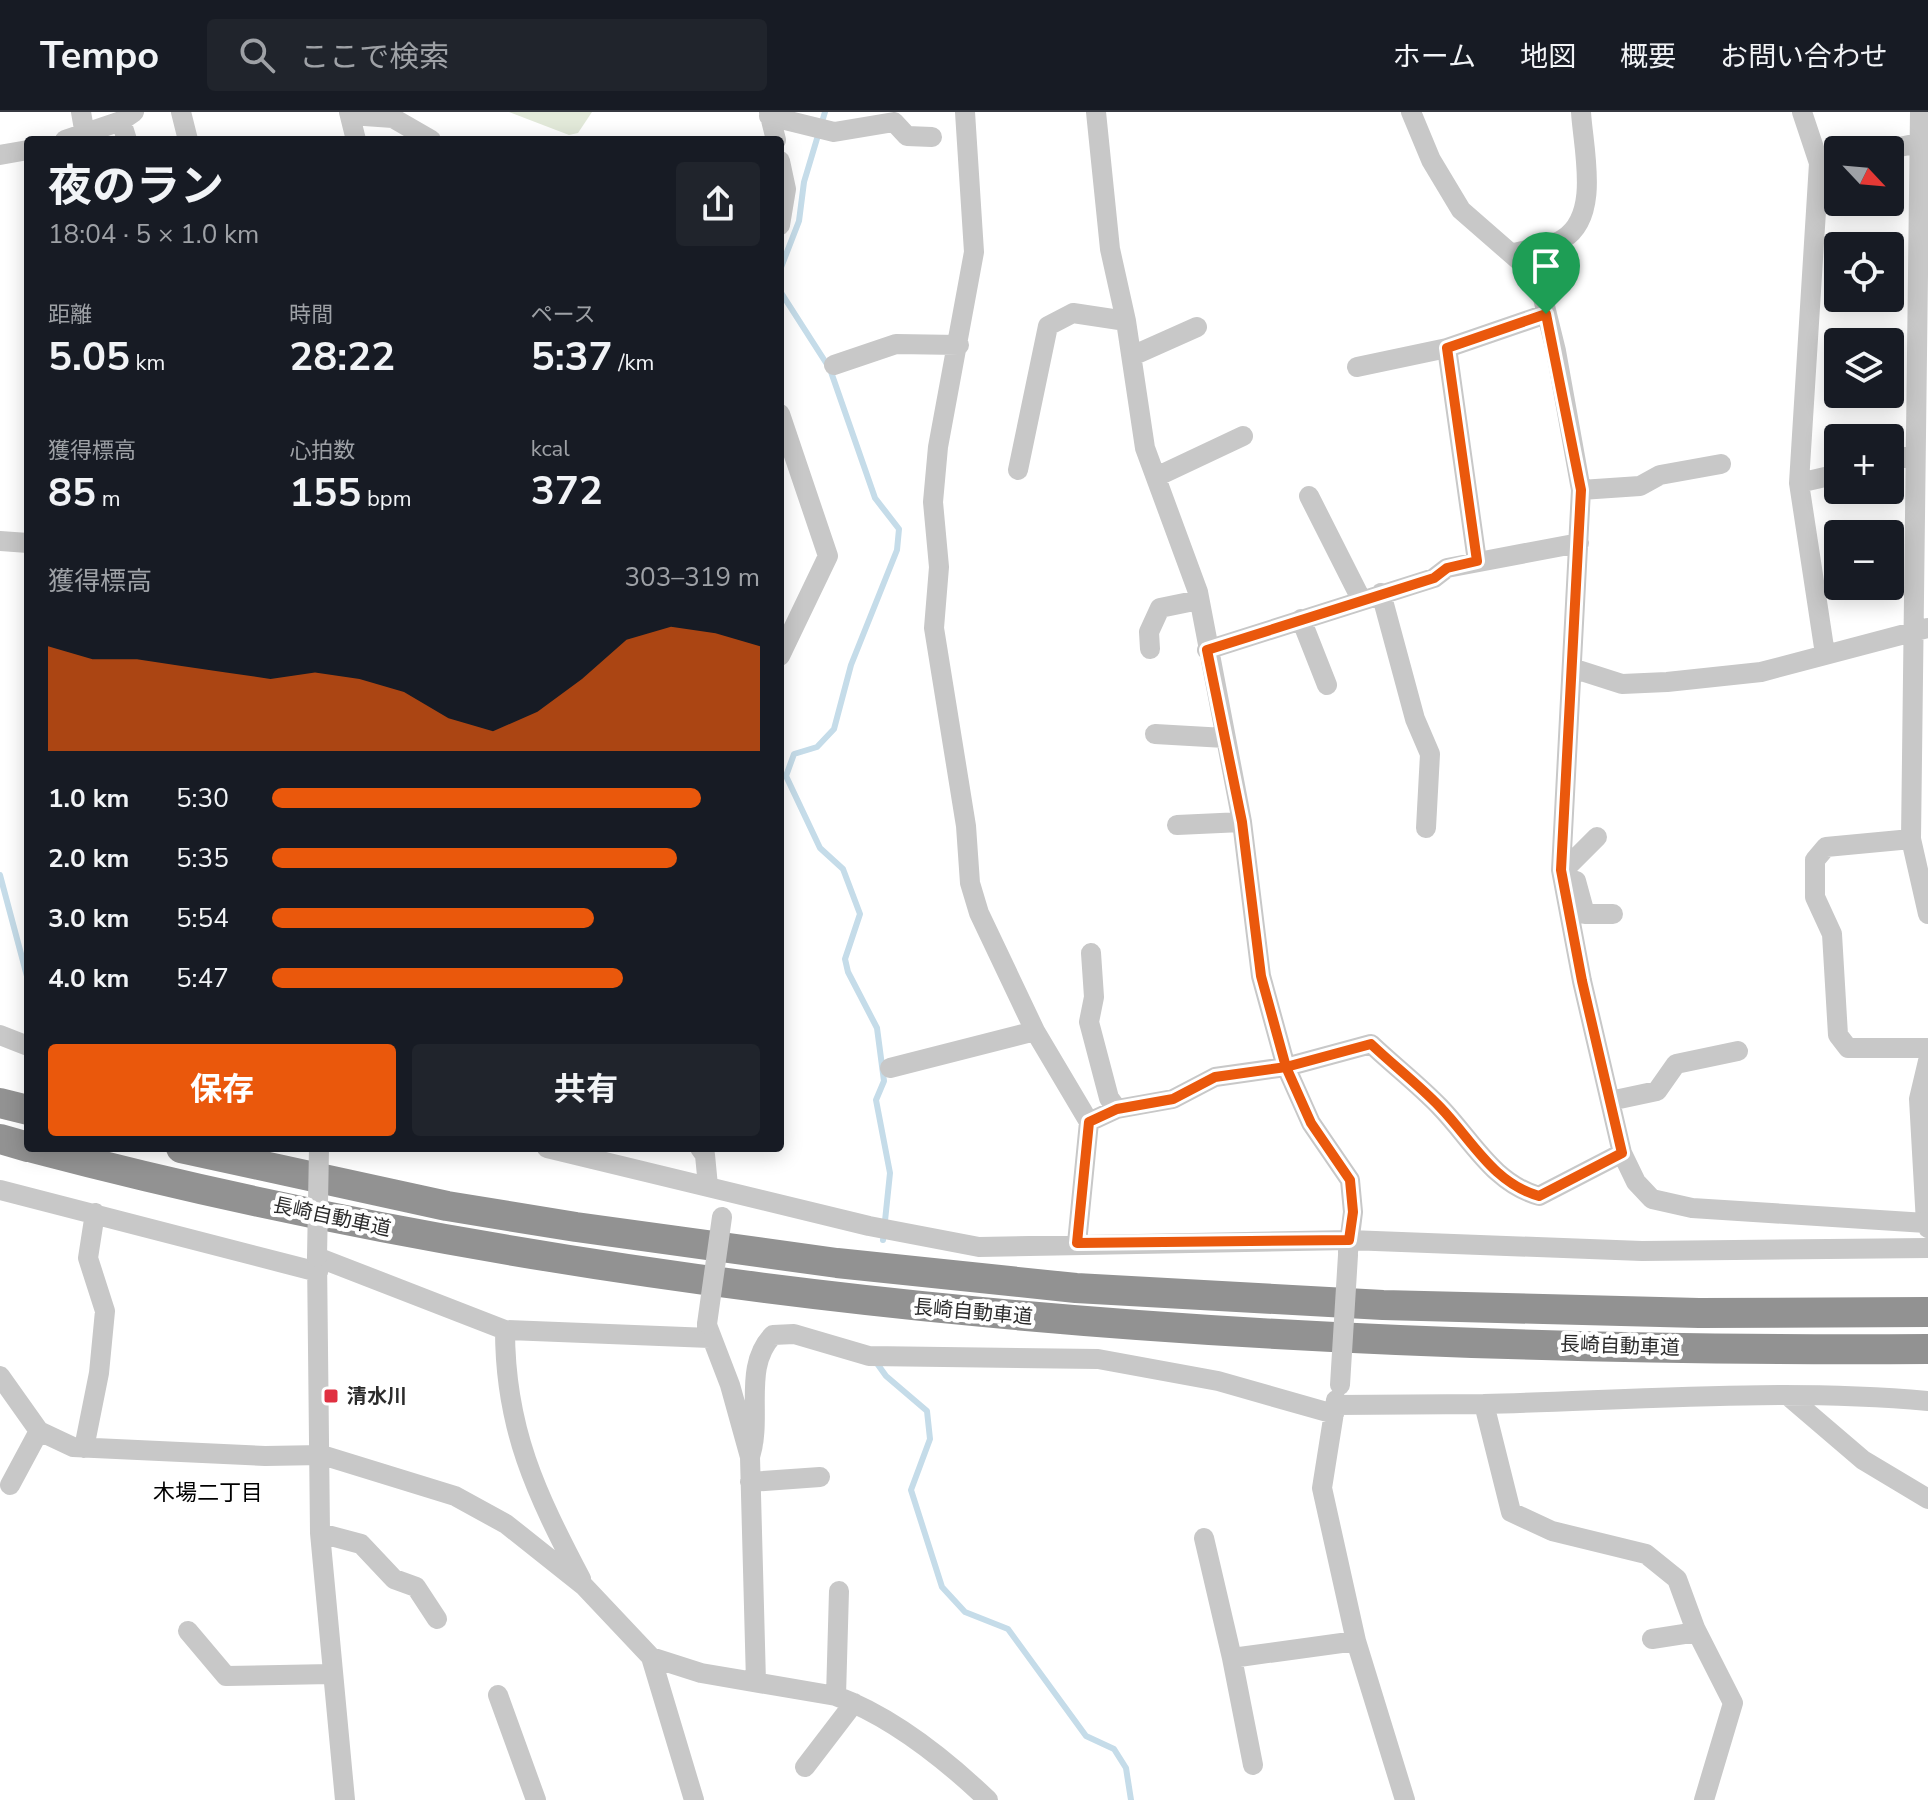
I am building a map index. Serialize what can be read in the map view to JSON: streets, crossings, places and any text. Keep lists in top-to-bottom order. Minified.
{"streets":{"highway":["長崎自動車道"]},"districts":["木場二丁目"],"places":{"transit":["清水川"]},"north":"bottom right","page":{"header":"Tempo","search":"ここで検索","nav":["ホーム","地図","概要","お問い合わせ"],"map_buttons":["+","−"],"heading":["夜のラン","18:04 · 5 × 1.0 km"],"stats":[["距離","5.05 km"],["時間","28:22"],["ペース","5:37 /km"],["獲得標高","85 m"],["心拍数","155 bpm"],["kcal","372"]],"chart":["獲得標高","303–319 m"],"list":[{"name":"1.0 km","note":"5:30"},{"name":"2.0 km","note":"5:35"},{"name":"3.0 km","note":"5:54"},{"name":"4.0 km","note":"5:47"}],"buttons":["保存","共有"]}}
